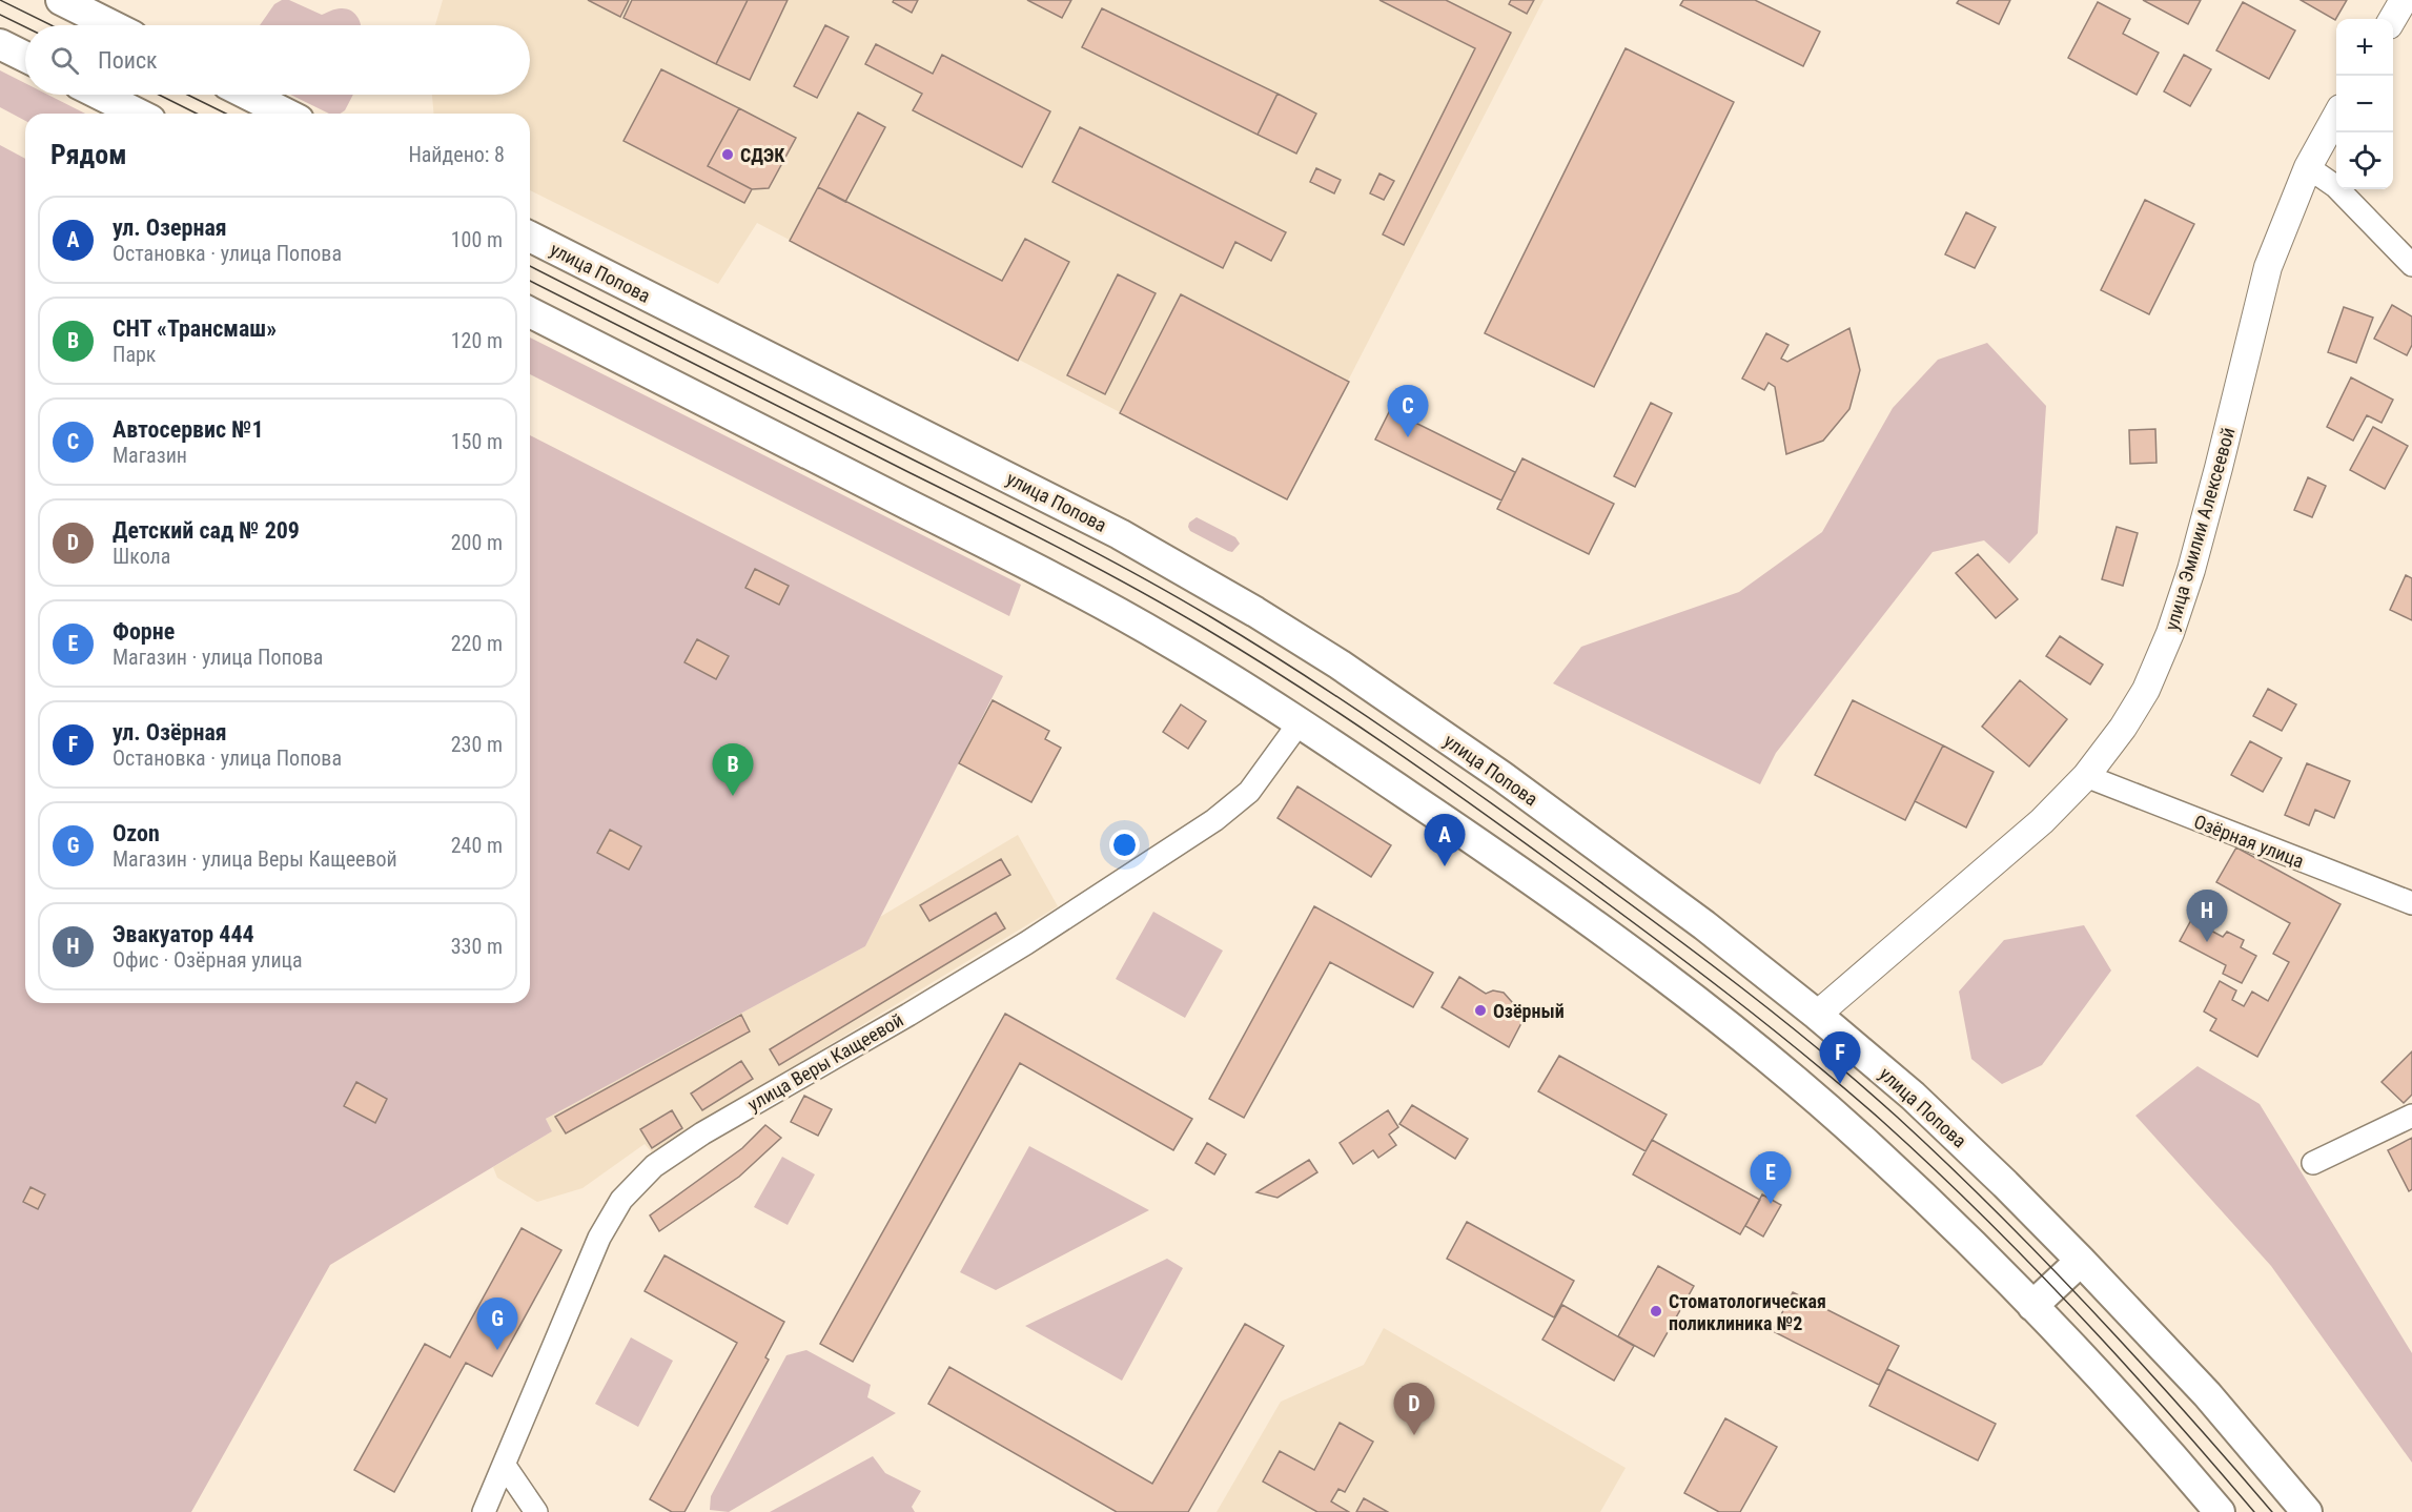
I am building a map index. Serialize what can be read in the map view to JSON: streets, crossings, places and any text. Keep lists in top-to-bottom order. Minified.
{"streets":{"main road":["улица Попова"],"street":["улица Эмилии Алексеевой","Озёрная улица","улица Веры Кащеевой"]},"crossings":[["улица Попова","улица Эмилии Алексеевой"],["улица Эмилии Алексеевой","Озёрная улица"]],"places":["СДЭК","Озёрный","Стоматологическая поликлиника №2"],"page":{"map_buttons":["+","−"],"search":"Поиск","heading":["Рядом","Найдено: 8"],"list":[{"mark":"A","name":"ул. Озерная","note":"Остановка · улица Попова","value":"100 m"},{"mark":"B","name":"СНТ «Трансмаш»","note":"Парк","value":"120 m"},{"mark":"C","name":"Автосервис №1","note":"Магазин","value":"150 m"},{"mark":"D","name":"Детский сад № 209","note":"Школа","value":"200 m"},{"mark":"E","name":"Форне","note":"Магазин · улица Попова","value":"220 m"},{"mark":"F","name":"ул. Озёрная","note":"Остановка · улица Попова","value":"230 m"},{"mark":"G","name":"Ozon","note":"Магазин · улица Веры Кащеевой","value":"240 m"},{"mark":"H","name":"Эвакуатор 444","note":"Офис · Озёрная улица","value":"330 m"}],"pins":["C","B","A","H","F","E","G","D"]}}
